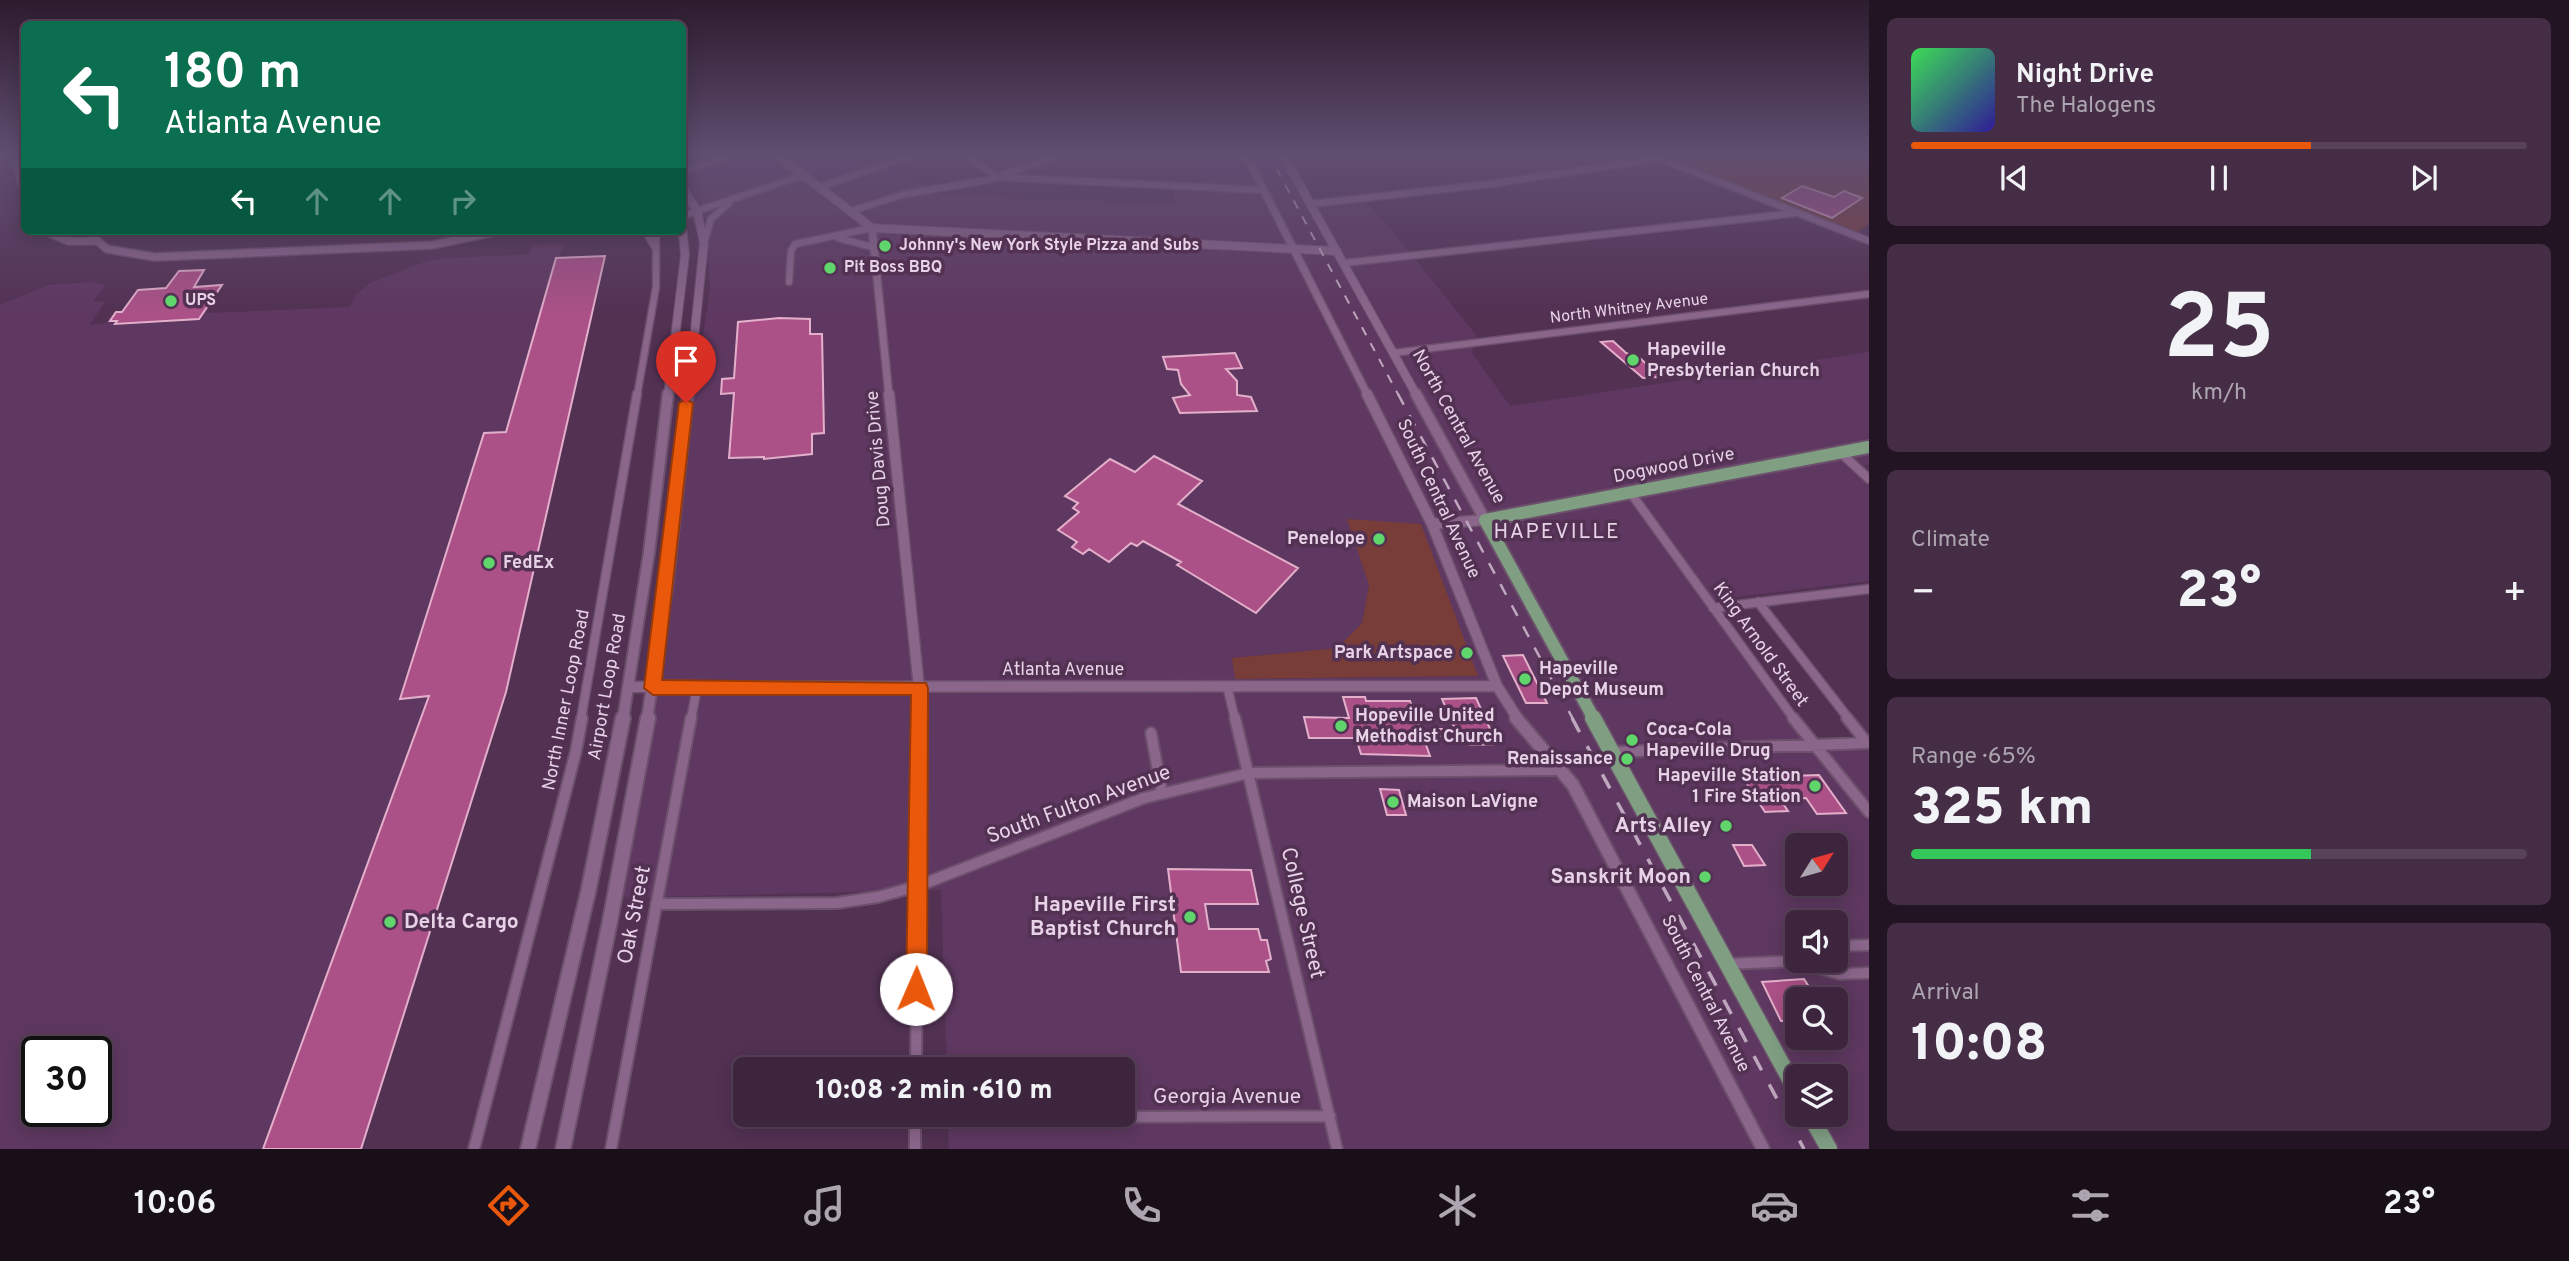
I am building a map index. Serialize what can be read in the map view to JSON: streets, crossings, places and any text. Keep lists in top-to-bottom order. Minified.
{"streets":{"main road":["North Central Avenue","Dogwood Drive","Airport Loop Road"],"street":["North Whitney Avenue","Doug Davis Drive","South Central Avenue","King Arnold Street","Atlanta Avenue","North Inner Loop Road","South Fulton Avenue","College Street","Oak Street","Georgia Avenue"]},"crossings":[["North Whitney Avenue","North Central Avenue"],["North Central Avenue","Dogwood Drive"],["Doug Davis Drive","Atlanta Avenue"],["Dogwood Drive","King Arnold Street"],["South Central Avenue","Atlanta Avenue"],["South Central Avenue","South Fulton Avenue"],["Atlanta Avenue","Airport Loop Road"],["Atlanta Avenue","College Street"],["Atlanta Avenue","Oak Street"],["South Fulton Avenue","College Street"],["South Fulton Avenue","Oak Street"],["College Street","Georgia Avenue"]],"districts":["HAPEVILLE"],"places":["Johnny's New York Style Pizza and Subs","Pit Boss BBQ","UPS","Hapeville Presbyterian Church","Penelope","FedEx","Park Artspace","Hapeville Depot Museum","Hopeville United Methodist Church","Coca-Cola Hapeville Drug","Renaissance","Hapeville Station 1 Fire Station","Maison LaVigne","Arts Alley","Sanskrit Moon","Hapeville First Baptist Church","Delta Cargo"],"north":"top right","page":{"turn":["180 m","Atlanta Avenue"],"song":["Night Drive","The Halogens"],"tile":[["25","km/h"],"Climate",["Range · 65%","325 km"],["Arrival","10:08"]],"heat":["−","23°","+"],"limit":"30","trip":"10:08 · 2 min · 610 m","tabs":["10:06","23°"]}}
